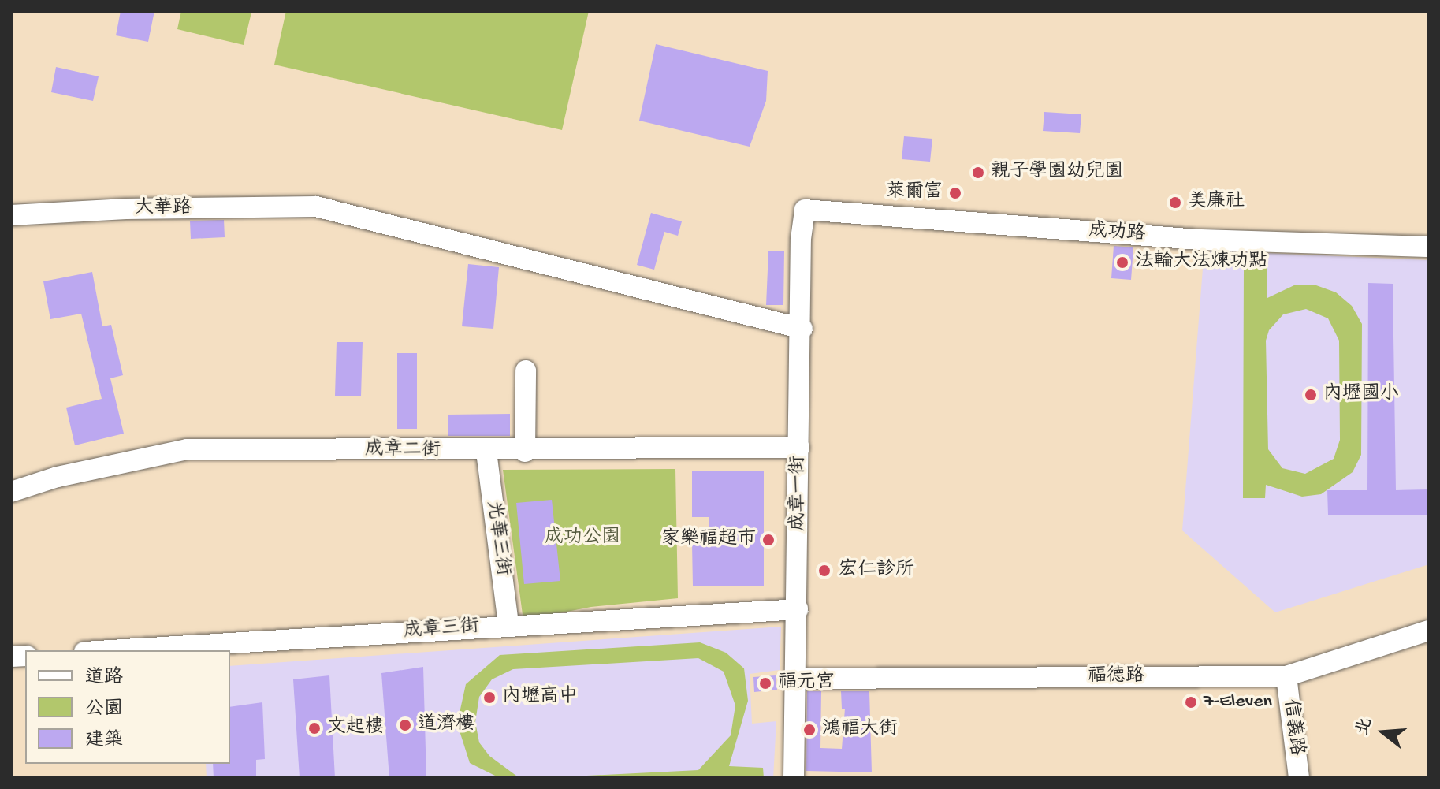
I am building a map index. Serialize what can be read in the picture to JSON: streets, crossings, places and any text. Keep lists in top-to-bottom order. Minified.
{"streets":{"street":["大華路","成功路","成章二街","成章一街","光華三街","成章三街","福德路","信義路"]},"crossings":[["大華路","成章一街"],["成功路","成章一街"],["成章二街","成章一街"],["成章二街","光華三街"],["成章一街","成章三街"],["成章一街","福德路"],["光華三街","成章三街"],["福德路","信義路"]],"parks":["成功公園"],"places":["親子學園幼兒園","萊爾富","美廉社","法輪大法煉功點","內壢國小","家樂福超市","宏仁診所","福元宮","內壢高中","7-Eleven","道濟樓","文起樓","鴻福大街"],"legend":["道路","公園","建築"],"north":"left"}
